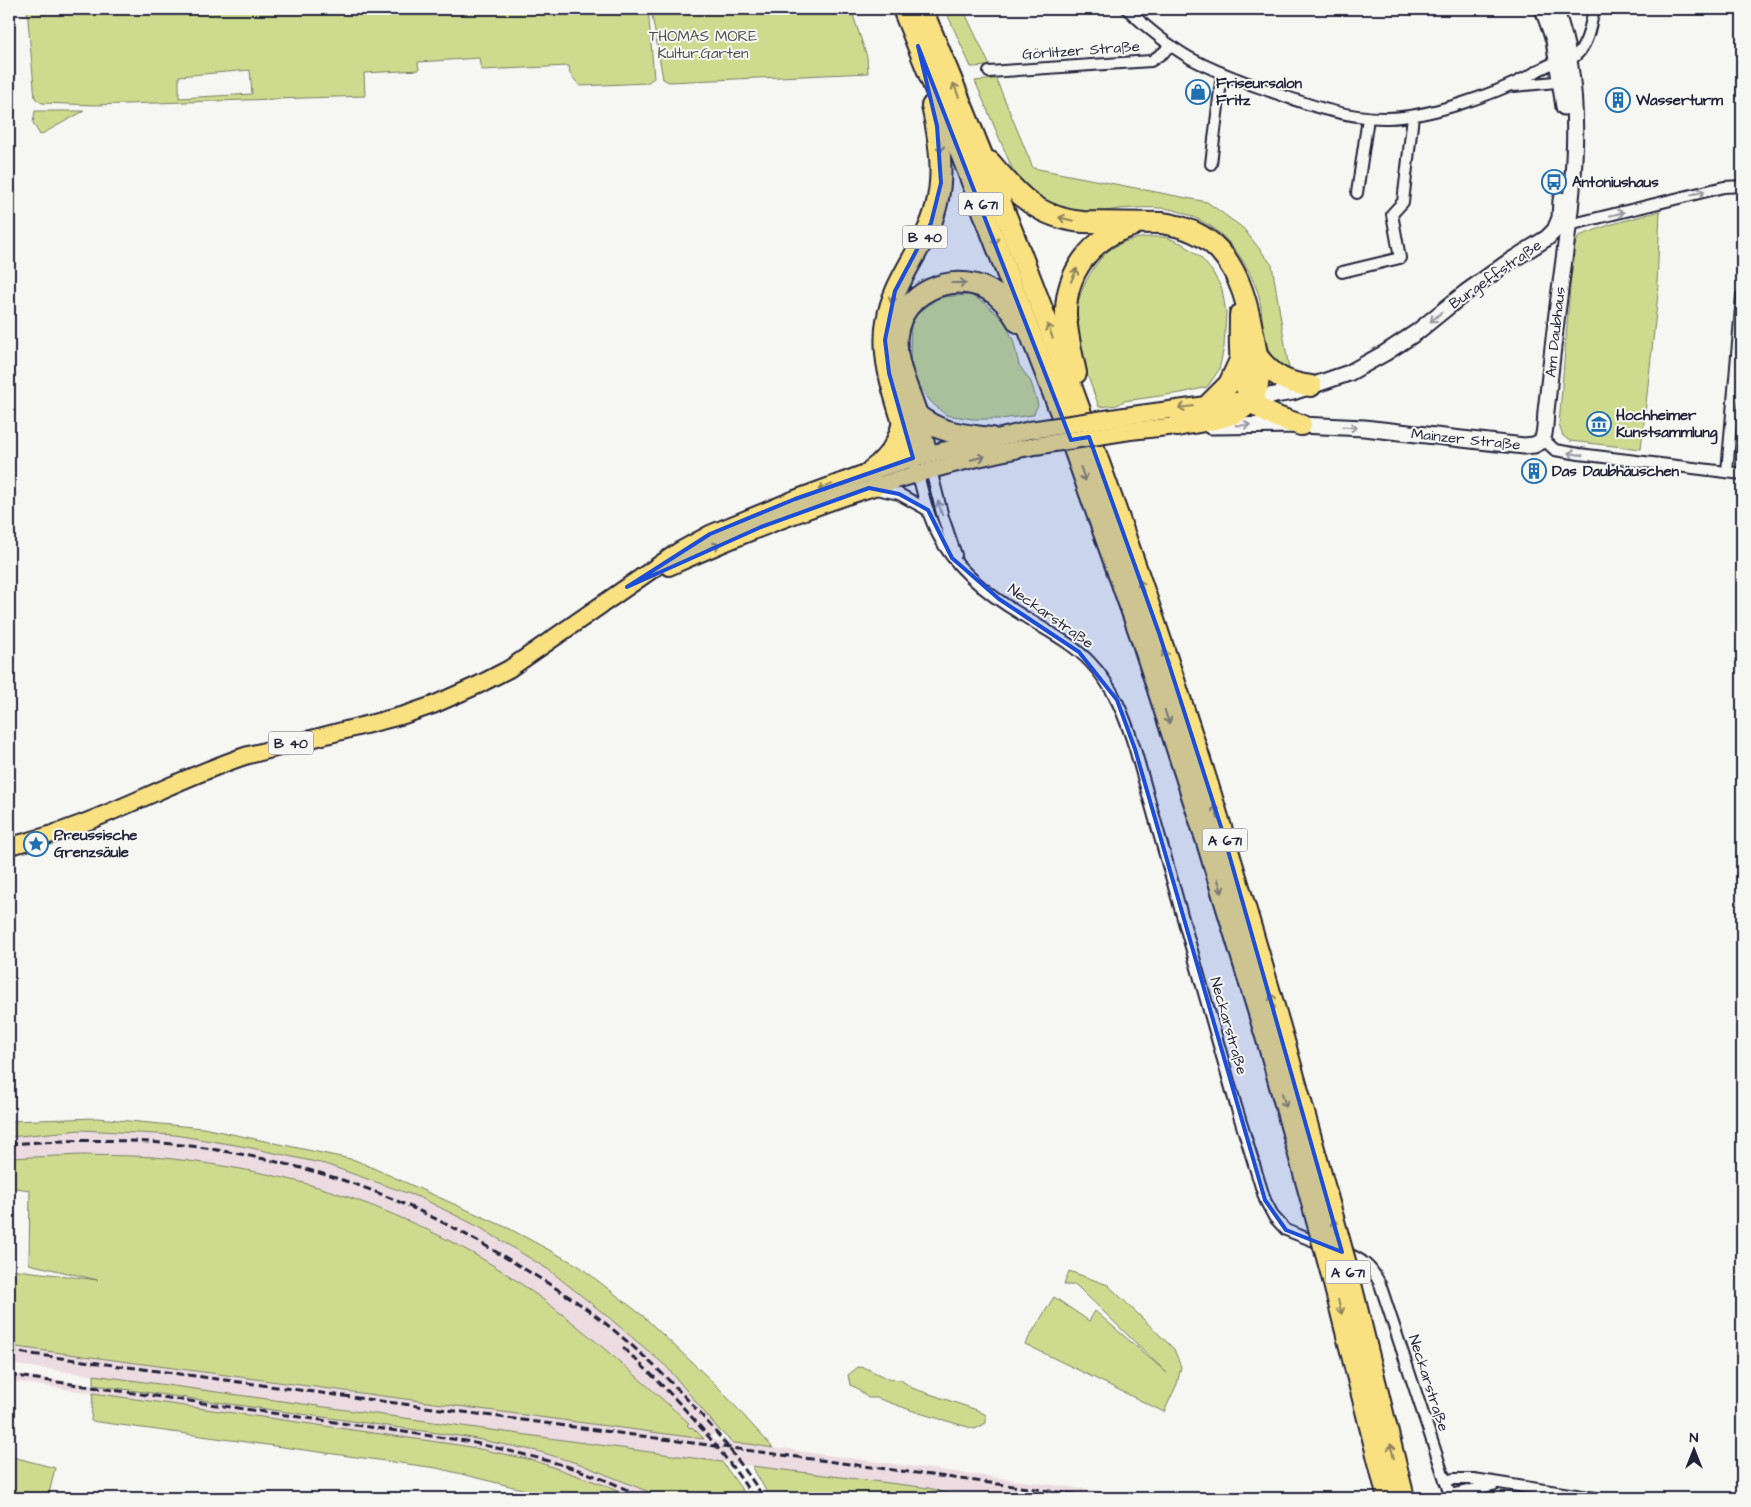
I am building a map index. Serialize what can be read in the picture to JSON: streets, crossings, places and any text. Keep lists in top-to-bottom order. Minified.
{"streets":{"highway":["A 671","B 40"],"main road":["Burgeffstraße","Am Daubhaus","Mainzer Straße"],"street":["Görlitzer Straße","Neckarstraße"]},"crossings":[["A 671","B 40"],["B 40","Burgeffstraße"],["B 40","Mainzer Straße"],["B 40","Neckarstraße"],["Burgeffstraße","Am Daubhaus"],["Am Daubhaus","Mainzer Straße"]],"one_way":["Burgeffstraße"],"parks":["THOMAS MORE Kultur.Garten"],"places":{"shop":["Friseursalon Fritz"],"building":["Wasserturm","Das Daubhäuschen"],"bus stop":["Antoniushaus"],"museum":["Hochheimer Kunstsammlung"],"place":["Preussische Grenzsäule"]},"north":"top"}
